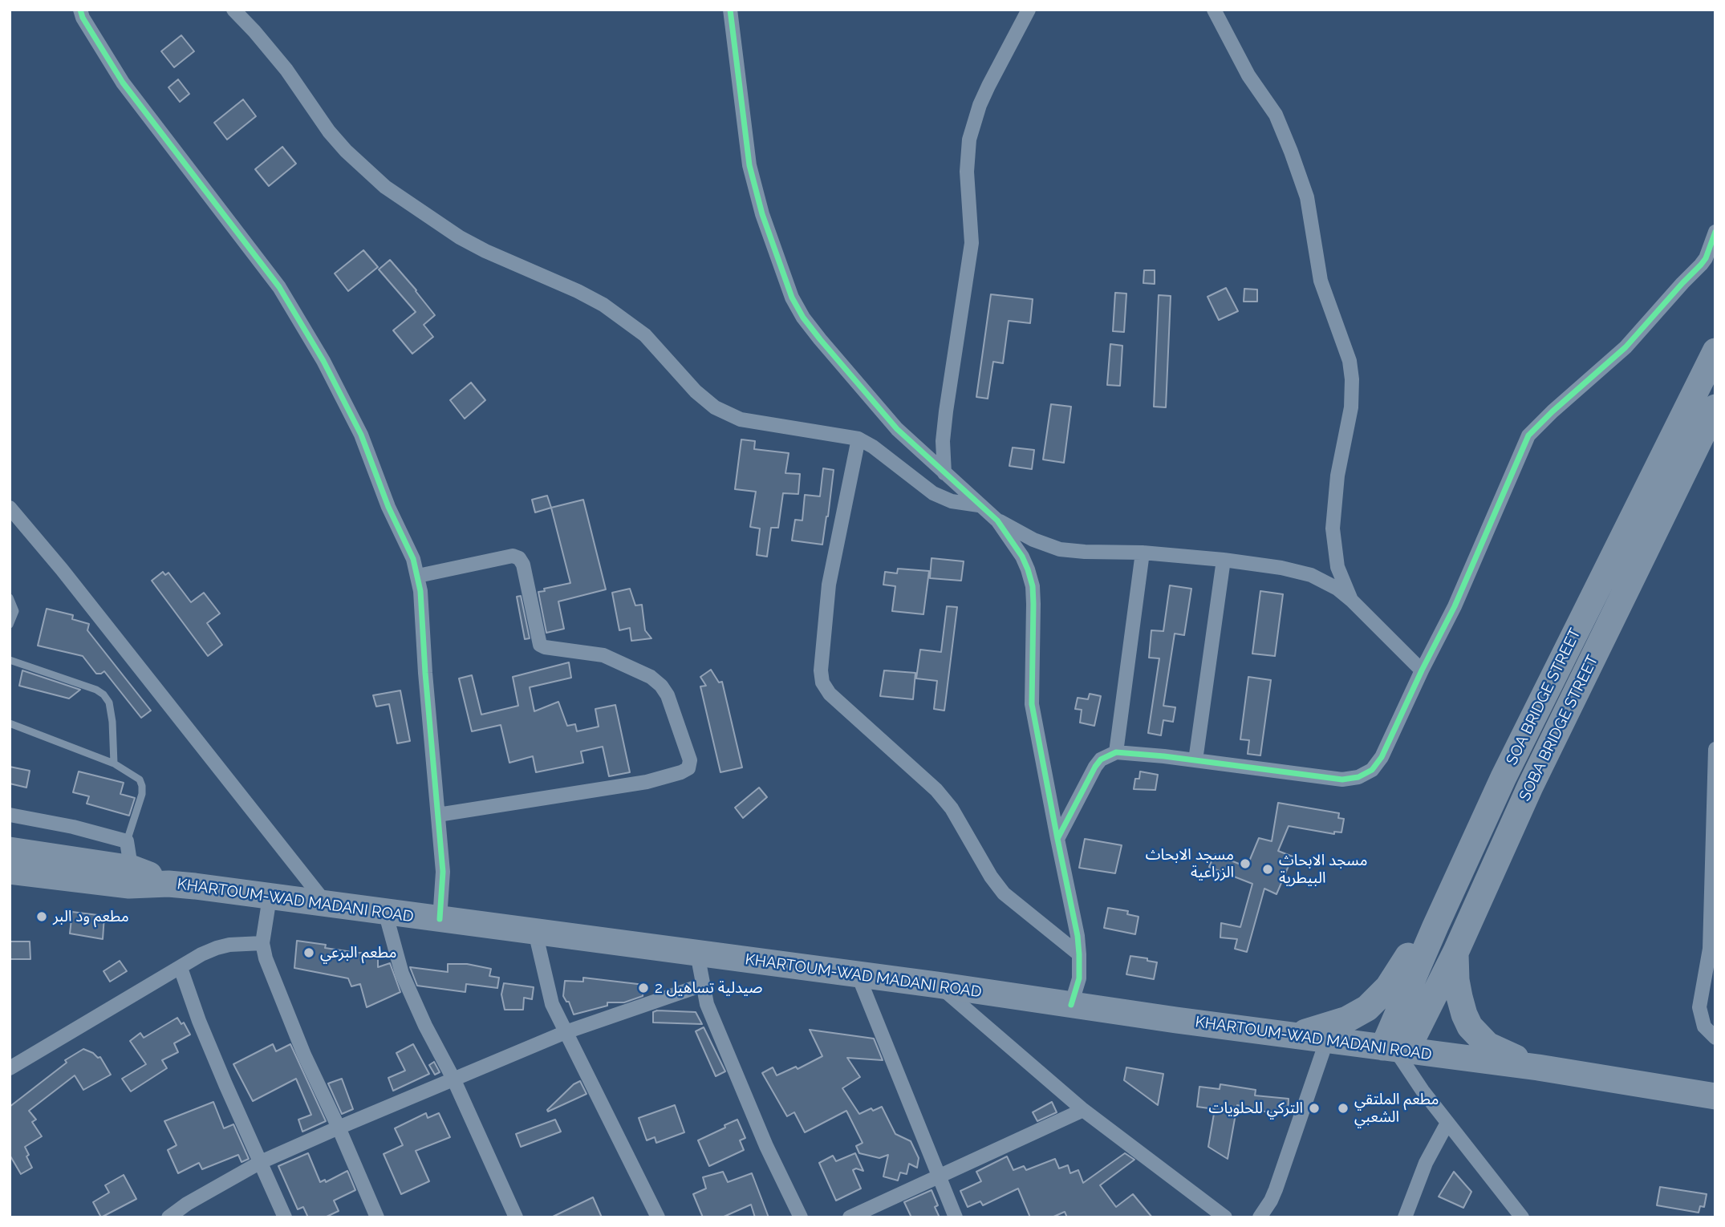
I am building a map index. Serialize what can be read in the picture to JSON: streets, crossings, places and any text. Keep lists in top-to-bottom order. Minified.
{"streets":{"highway":["SOA BRIDGE STREET","SOBA BRIDGE STREET","KHARTOUM-WAD MADANI ROAD"]},"crossings":[["SOA BRIDGE STREET","SOBA BRIDGE STREET"],["SOA BRIDGE STREET","KHARTOUM-WAD MADANI ROAD"],["SOBA BRIDGE STREET","KHARTOUM-WAD MADANI ROAD"]],"places":["مسجد الابحاث الزراعية","مسجد الابحاث البيطرية","مطعم ود البر","مطعم البرعي","صيدلية تساهيل 2","التركي للحلويات","مطعم الملتقي الشعبي"]}
